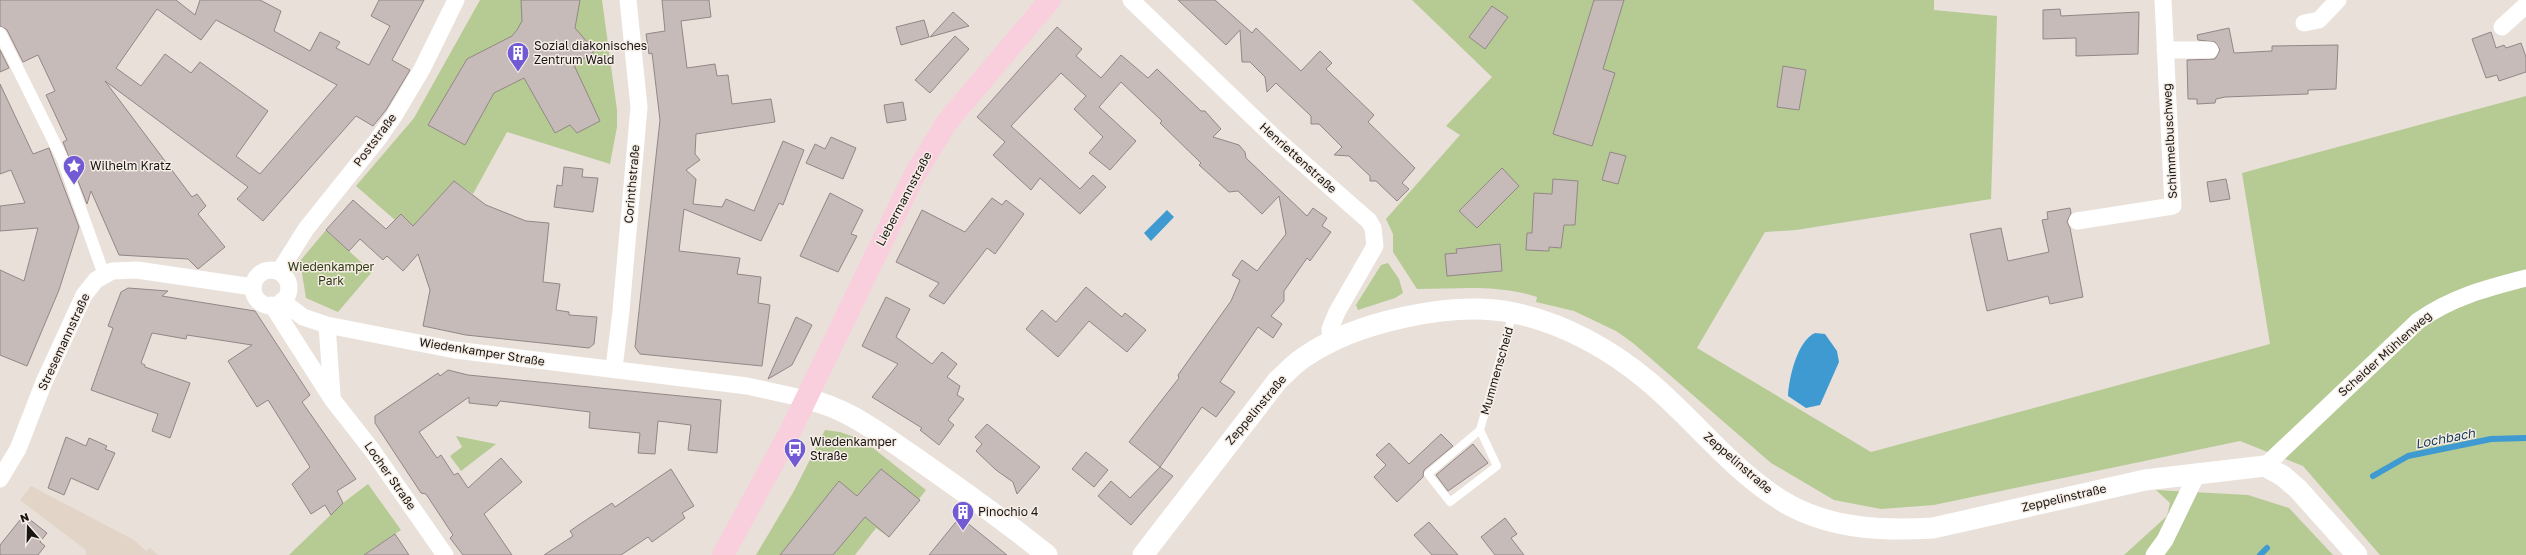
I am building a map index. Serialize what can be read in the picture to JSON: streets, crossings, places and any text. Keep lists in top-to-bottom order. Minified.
{"streets":{"main road":["Liebermannstraße"],"street":["Poststraße","Schimmelbuschweg","Henriettenstraße","Corinthstraße","Stresemannstraße","Wiedenkamper Straße","Scheider Mühlenweg","Zeppelinstraße","Locher Straße"],"lane":["Mummenscheid"]},"crossings":[["Poststraße","Wiedenkamper Straße"],["Poststraße","Locher Straße"],["Henriettenstraße","Zeppelinstraße"],["Corinthstraße","Wiedenkamper Straße"],["Liebermannstraße","Wiedenkamper Straße"],["Wiedenkamper Straße","Locher Straße"],["Scheider Mühlenweg","Zeppelinstraße"],["Mummenscheid","Zeppelinstraße"]],"water":["Lochbach"],"parks":["Wiedenkamper Park"],"places":{"building":["Sozial diakonisches Zentrum Wald","Pinochio 4"],"place":["Wilhelm Kratz"],"bus stop":["Wiedenkamper Straße"]},"north":"top"}
